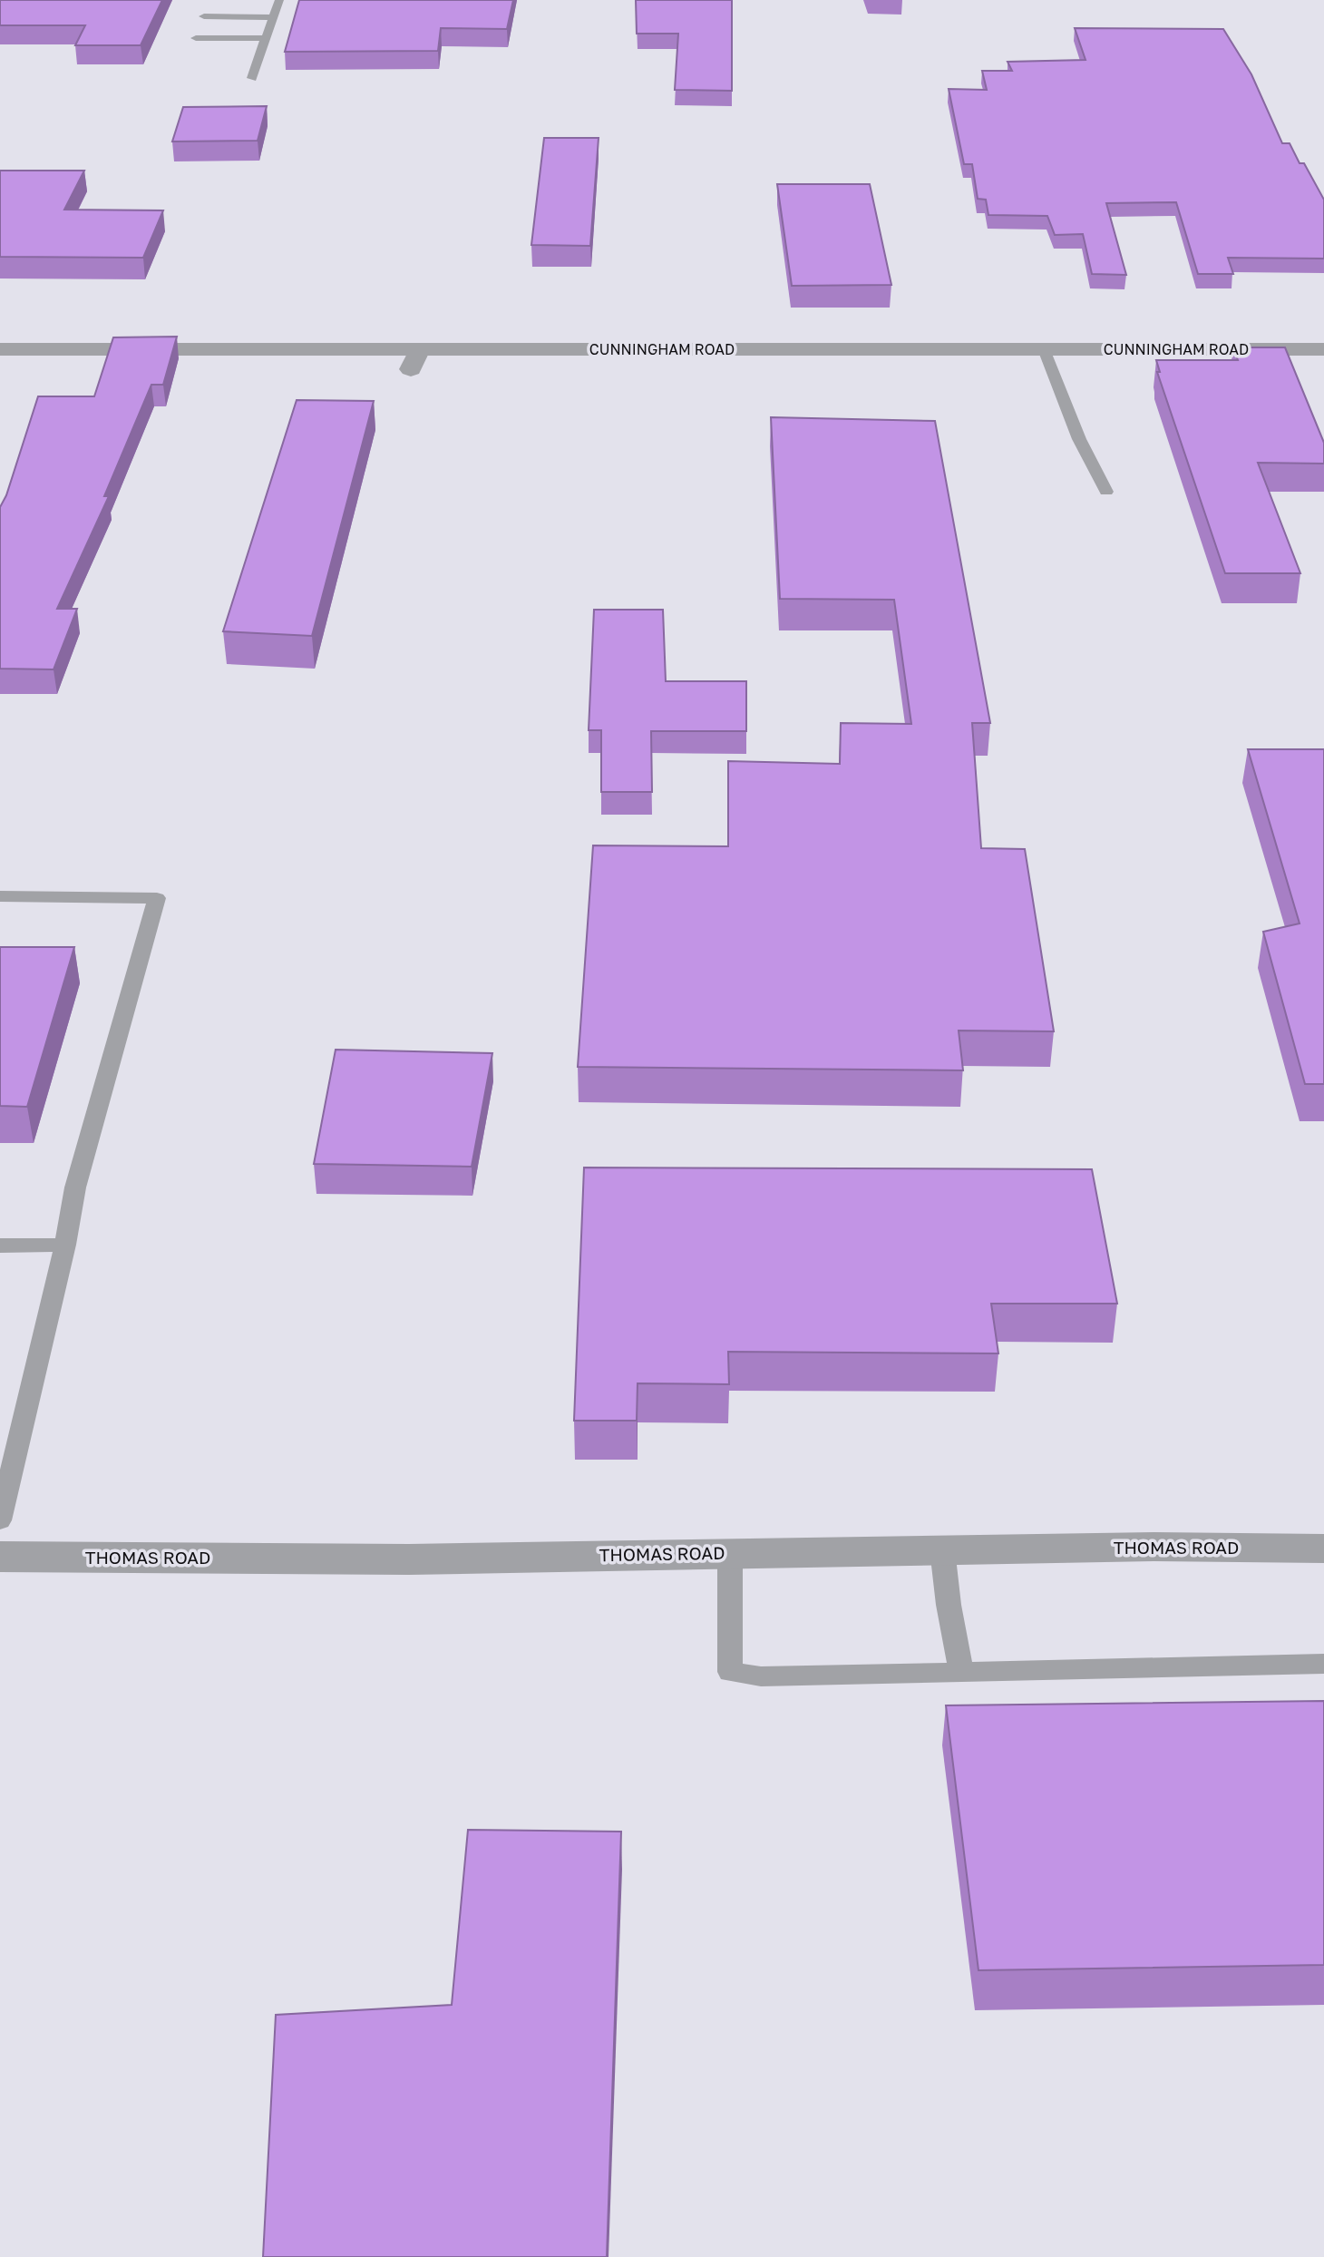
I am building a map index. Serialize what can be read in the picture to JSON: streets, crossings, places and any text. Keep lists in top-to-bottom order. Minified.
{"streets":{"street":["CUNNINGHAM ROAD","THOMAS ROAD"]}}
